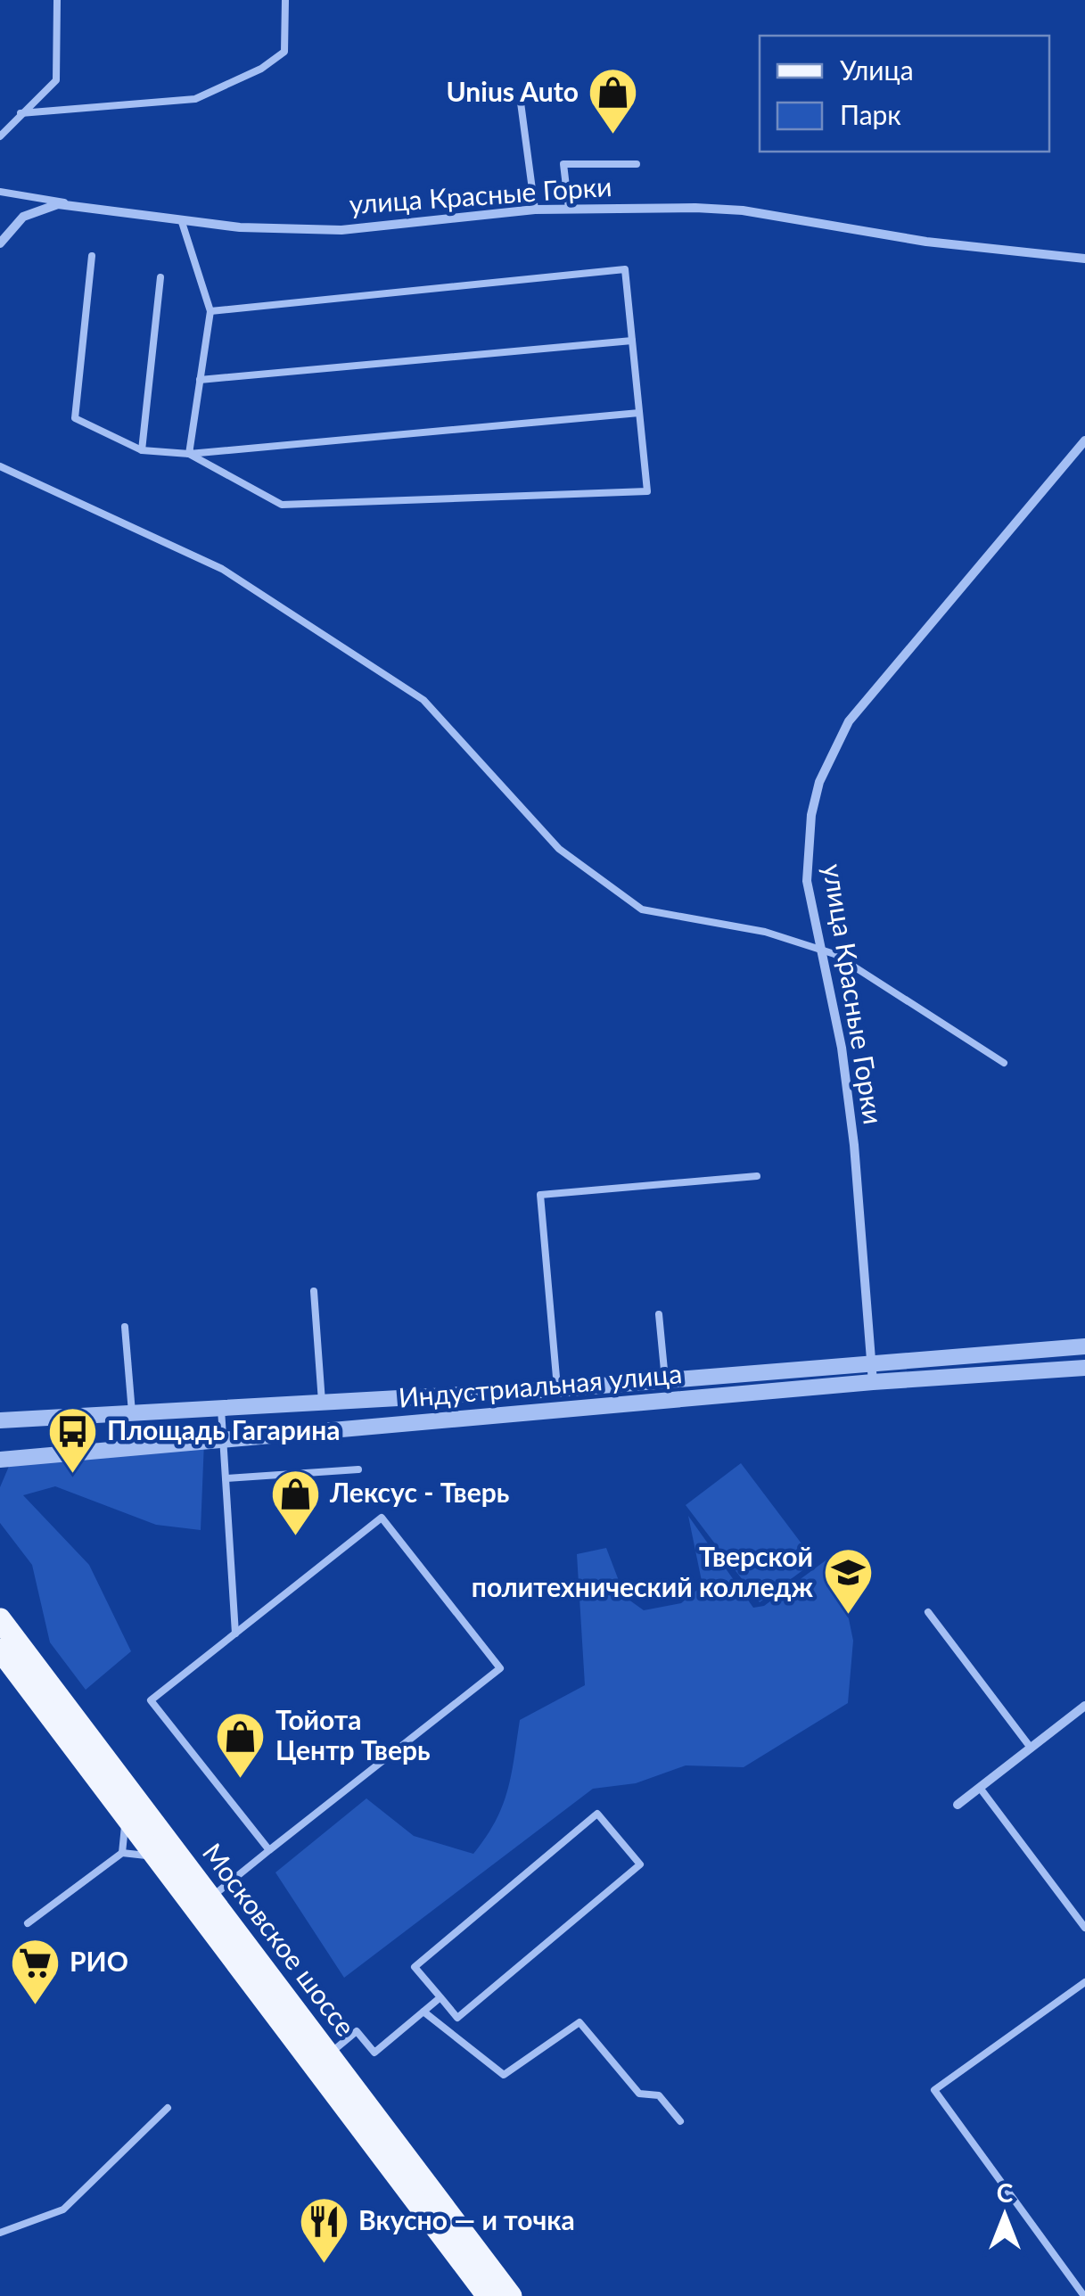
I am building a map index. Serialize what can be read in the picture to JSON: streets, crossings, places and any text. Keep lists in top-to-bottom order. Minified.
{"streets":{"main road":["Московское шоссе"],"street":["улица Красные Горки","Индустриальная улица"]},"crossings":[["улица Красные Горки","Индустриальная улица"]],"places":{"shop":["Unius Auto","Лексус - Тверь","Тойота Центр Тверь"],"bus stop":["Площадь Гагарина"],"school or university":["Тверской политехнический колледж"],"supermarket":["РИО"],"restaurant":["Вкусно — и точка"]},"legend":["Улица","Парк"],"north":"top"}
